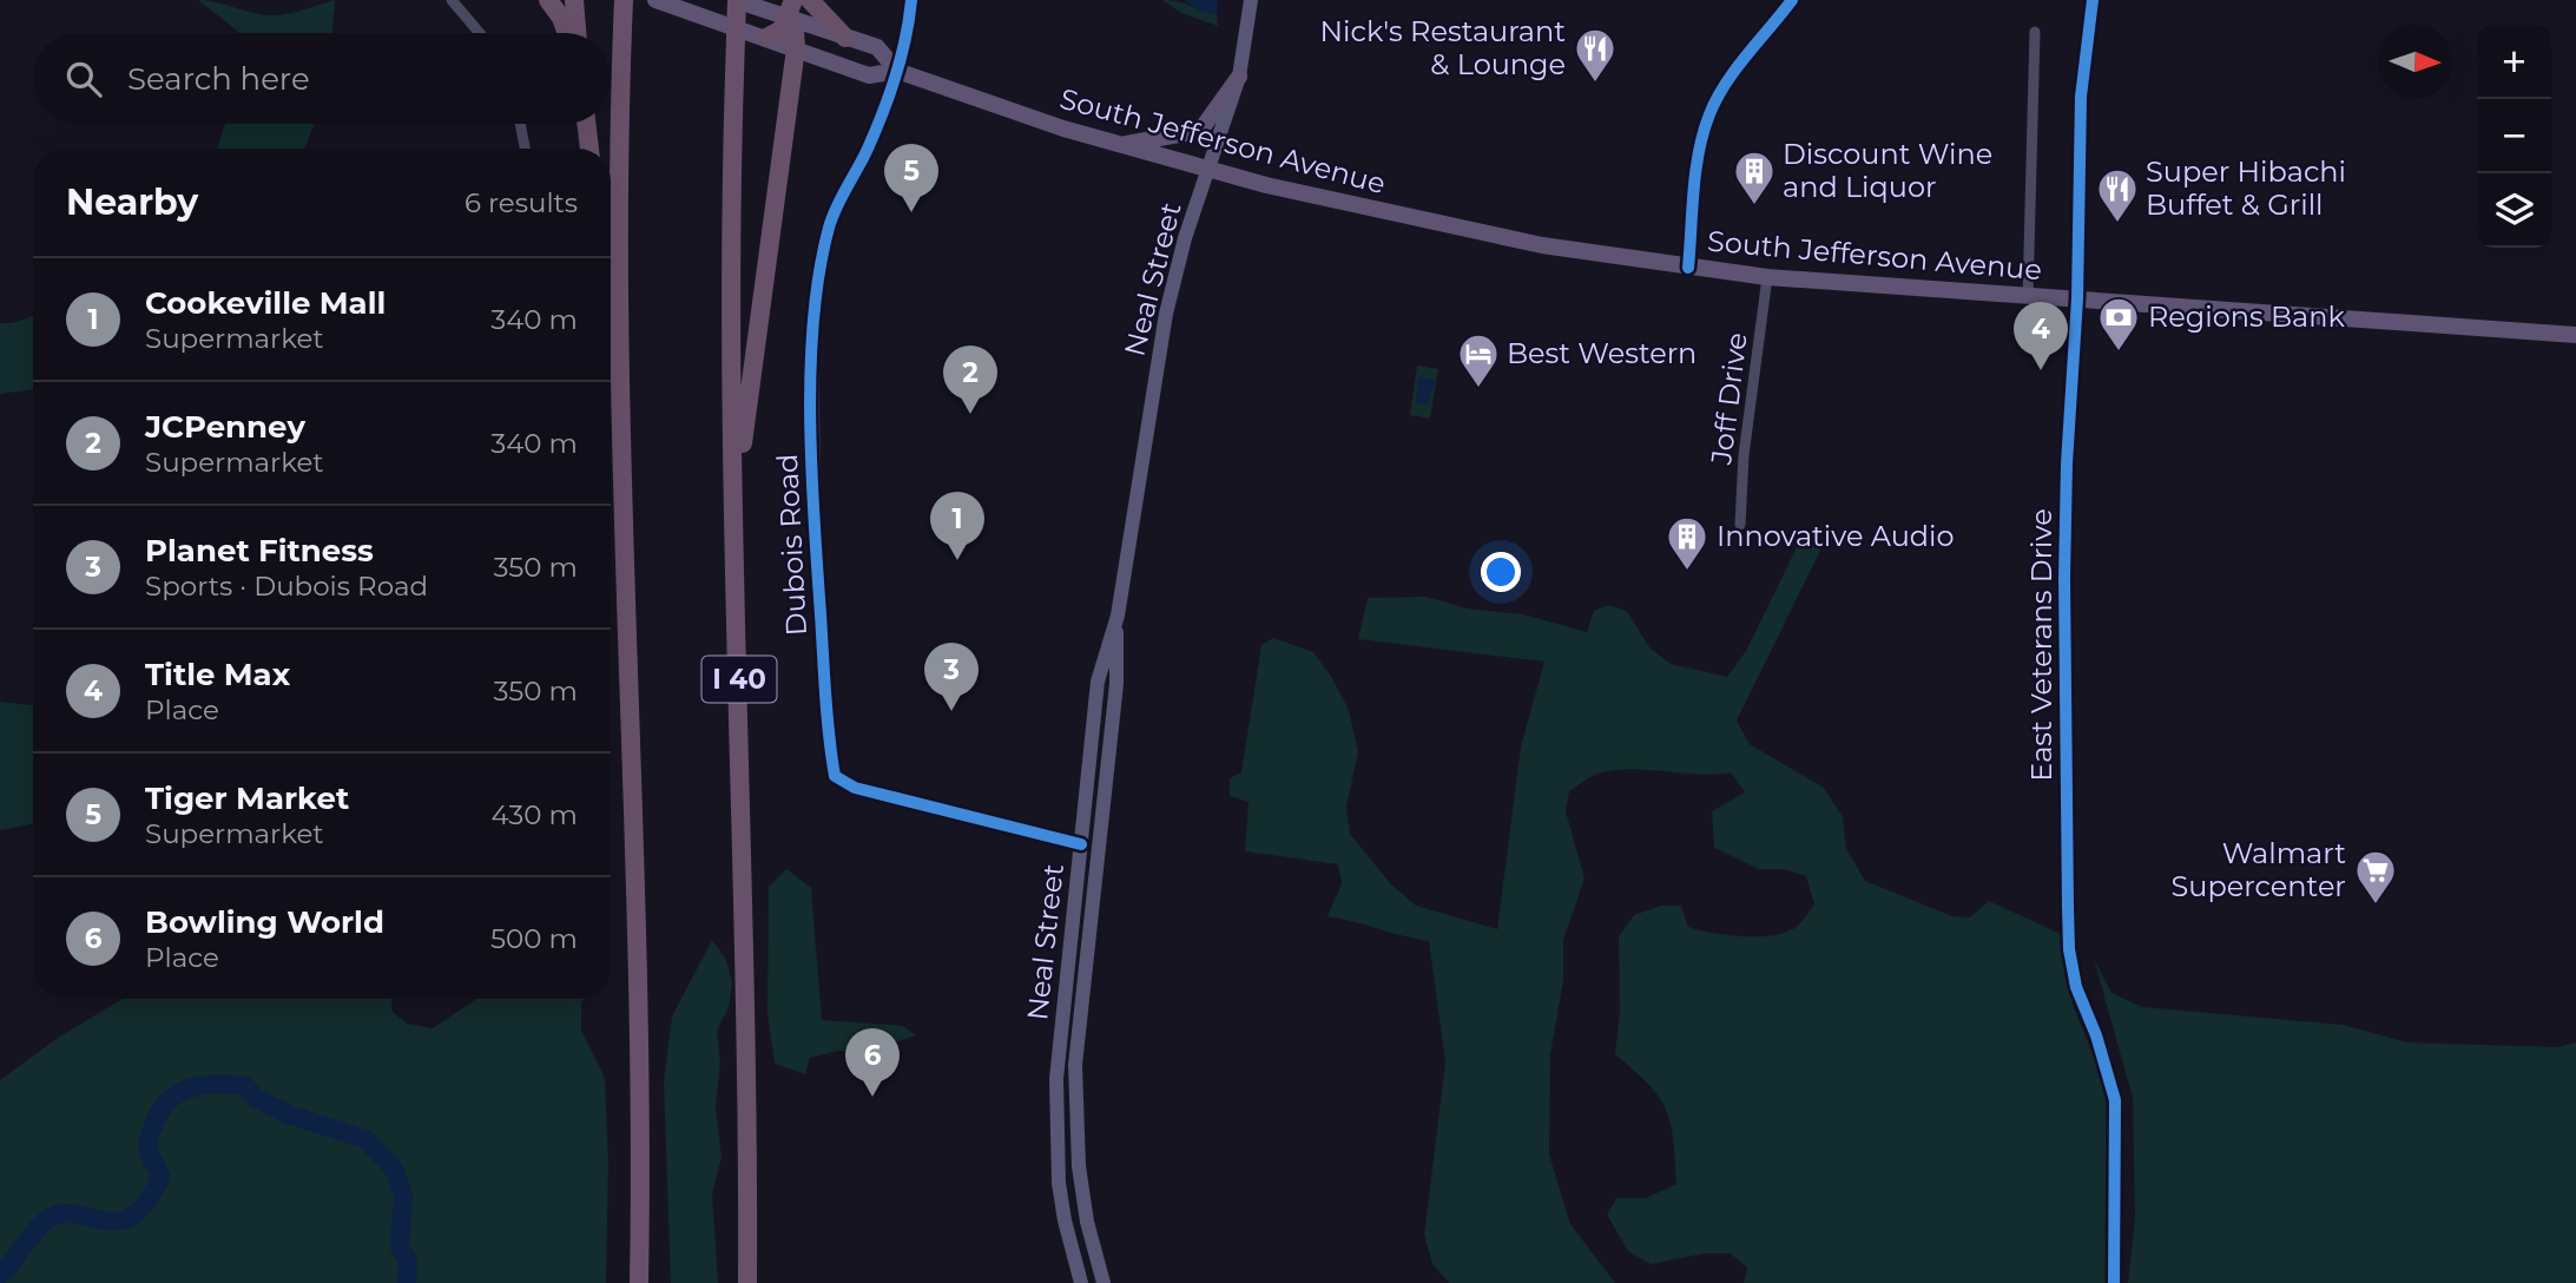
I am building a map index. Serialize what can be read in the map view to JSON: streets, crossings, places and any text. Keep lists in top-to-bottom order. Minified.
{"streets":{"highway":["I 40"],"main road":["South Jefferson Avenue","Neal Street"],"street":["Joff Drive","Dubois Road","East Veterans Drive"]},"crossings":[["South Jefferson Avenue","Neal Street"],["South Jefferson Avenue","Joff Drive"],["South Jefferson Avenue","Dubois Road"],["South Jefferson Avenue","East Veterans Drive"],["South Jefferson Avenue","I 40"],["Neal Street","Dubois Road"]],"places":{"restaurant":["Nick's Restaurant & Lounge","Super Hibachi Buffet & Grill"],"building":["Discount Wine and Liquor","Innovative Audio"],"bank":["Regions Bank"],"hotel":["Best Western"],"supermarket":["Walmart Supercenter"]},"north":"right","page":{"map_buttons":["+","−"],"search":"Search here","pins":["5","4","2","1","3","6"],"heading":["Nearby","6 results"],"list":[{"mark":"1","name":"Cookeville Mall","note":"Supermarket","value":"340 m"},{"mark":"2","name":"JCPenney","note":"Supermarket","value":"340 m"},{"mark":"3","name":"Planet Fitness","note":"Sports · Dubois Road","value":"350 m"},{"mark":"4","name":"Title Max","note":"Place","value":"350 m"},{"mark":"5","name":"Tiger Market","note":"Supermarket","value":"430 m"},{"mark":"6","name":"Bowling World","note":"Place","value":"500 m"}]}}
